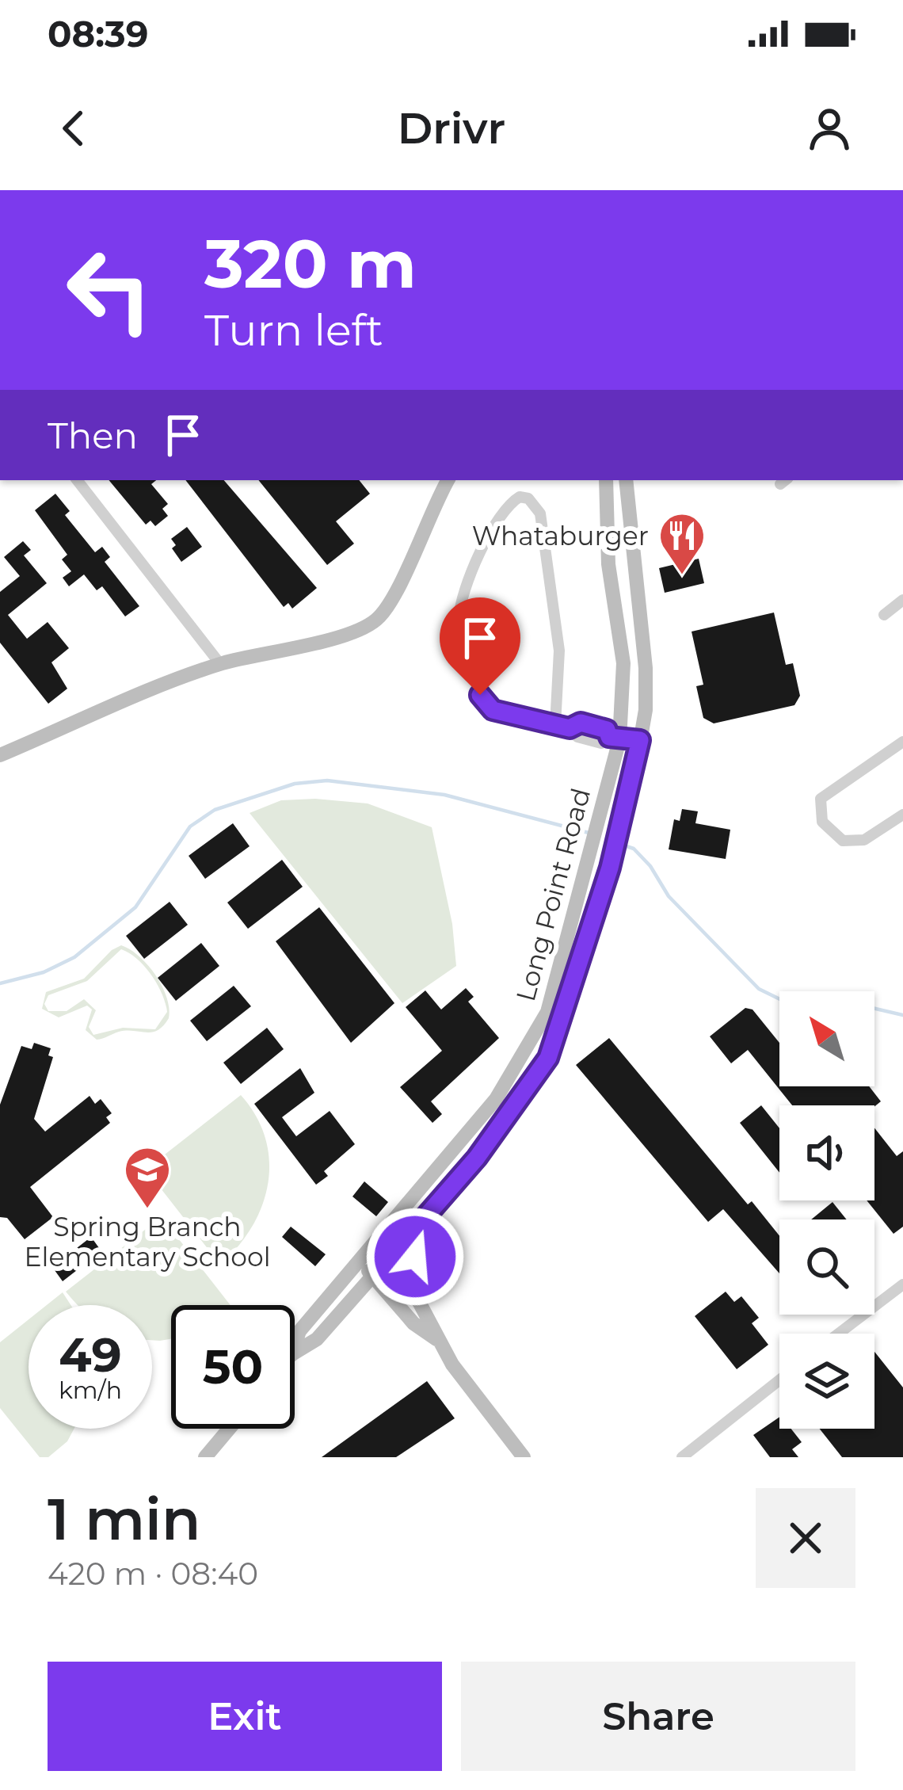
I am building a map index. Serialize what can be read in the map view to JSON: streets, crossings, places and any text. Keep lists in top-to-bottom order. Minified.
{"streets":{"main road":["Long Point Road"]},"places":{"restaurant":["Whataburger"],"school or university":["Spring Branch Elementary School"]},"north":"top left","page":{"status":"08:39","header":"Drivr","turn":["320 m","Turn left"],"then":"Then","speed":"49 km/h","limit":"50","heading":["1 min","420 m · 08:40"],"buttons":["Exit","Share"]}}
